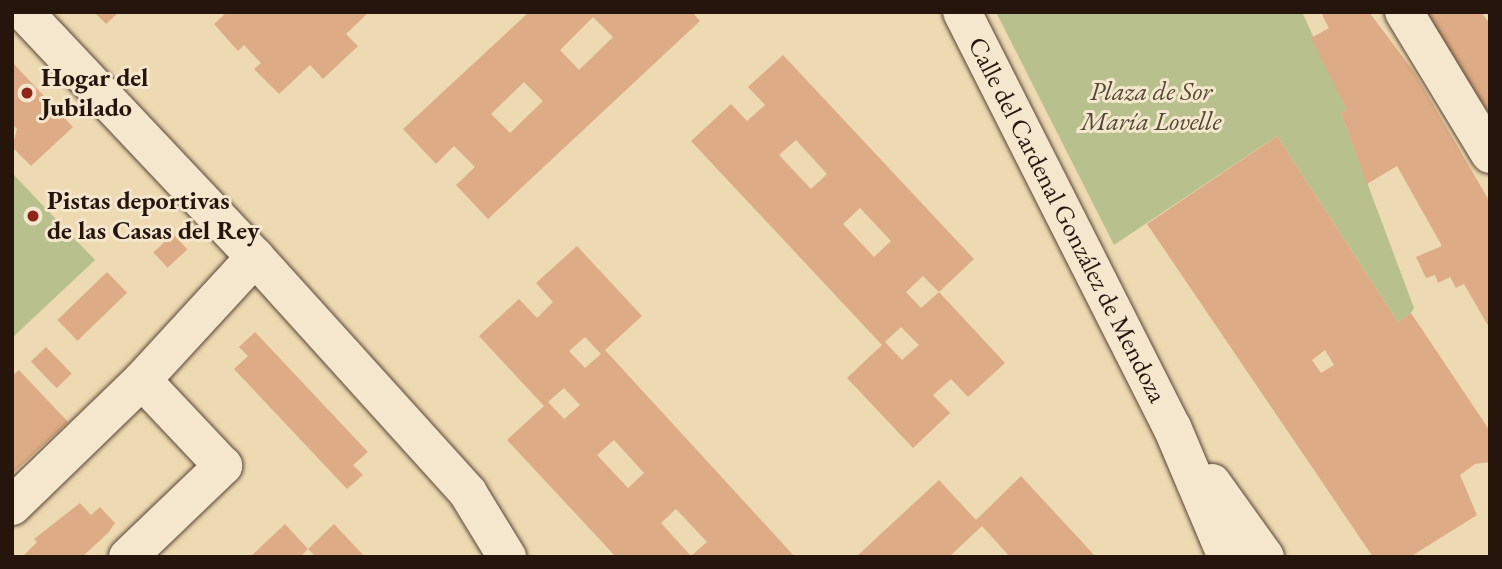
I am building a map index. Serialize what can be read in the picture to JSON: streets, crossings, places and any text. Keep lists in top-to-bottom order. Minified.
{"streets":{"street":["Calle del Cardenal González de Mendoza"]},"parks":["Plaza de Sor María Lovelle"],"places":["Hogar del Jubilado","Pistas deportivas de las Casas del Rey"]}
